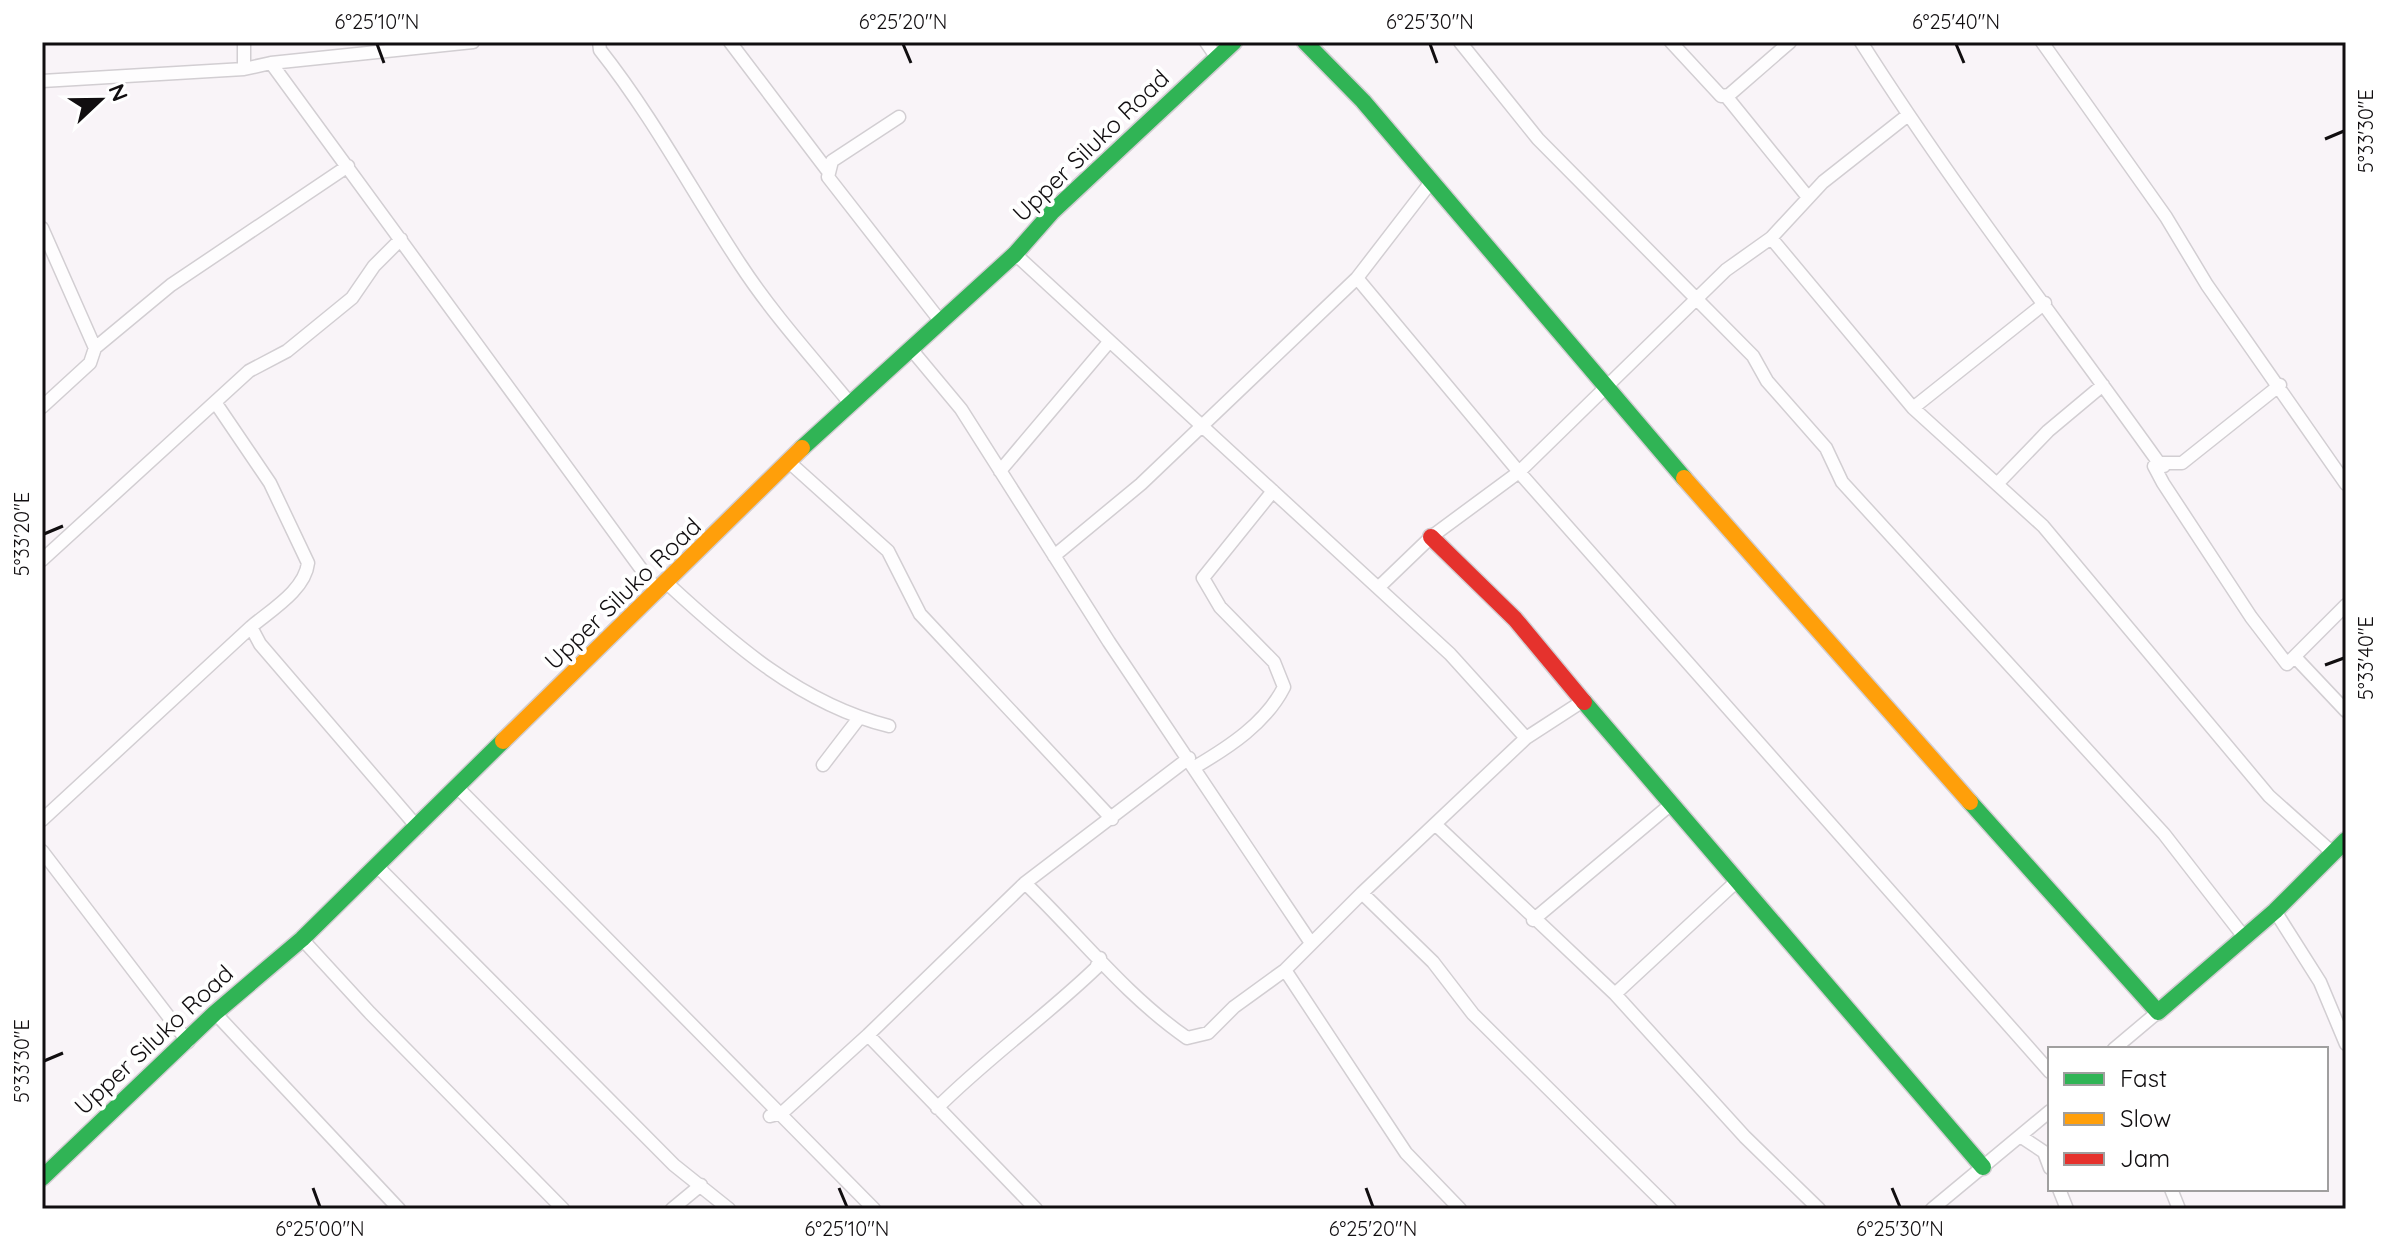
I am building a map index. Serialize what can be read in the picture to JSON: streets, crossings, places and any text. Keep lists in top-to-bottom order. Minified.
{"streets":{"street":["Upper Siluko Road"]},"legend":["Fast","Slow","Jam"],"north":"right","coordinates":["6°25'10\"N","6°25'20\"N","6°25'30\"N","6°25'40\"N","5°33'30\"E","5°33'20\"E","5°33'40\"E","6°25'00\"N"]}
